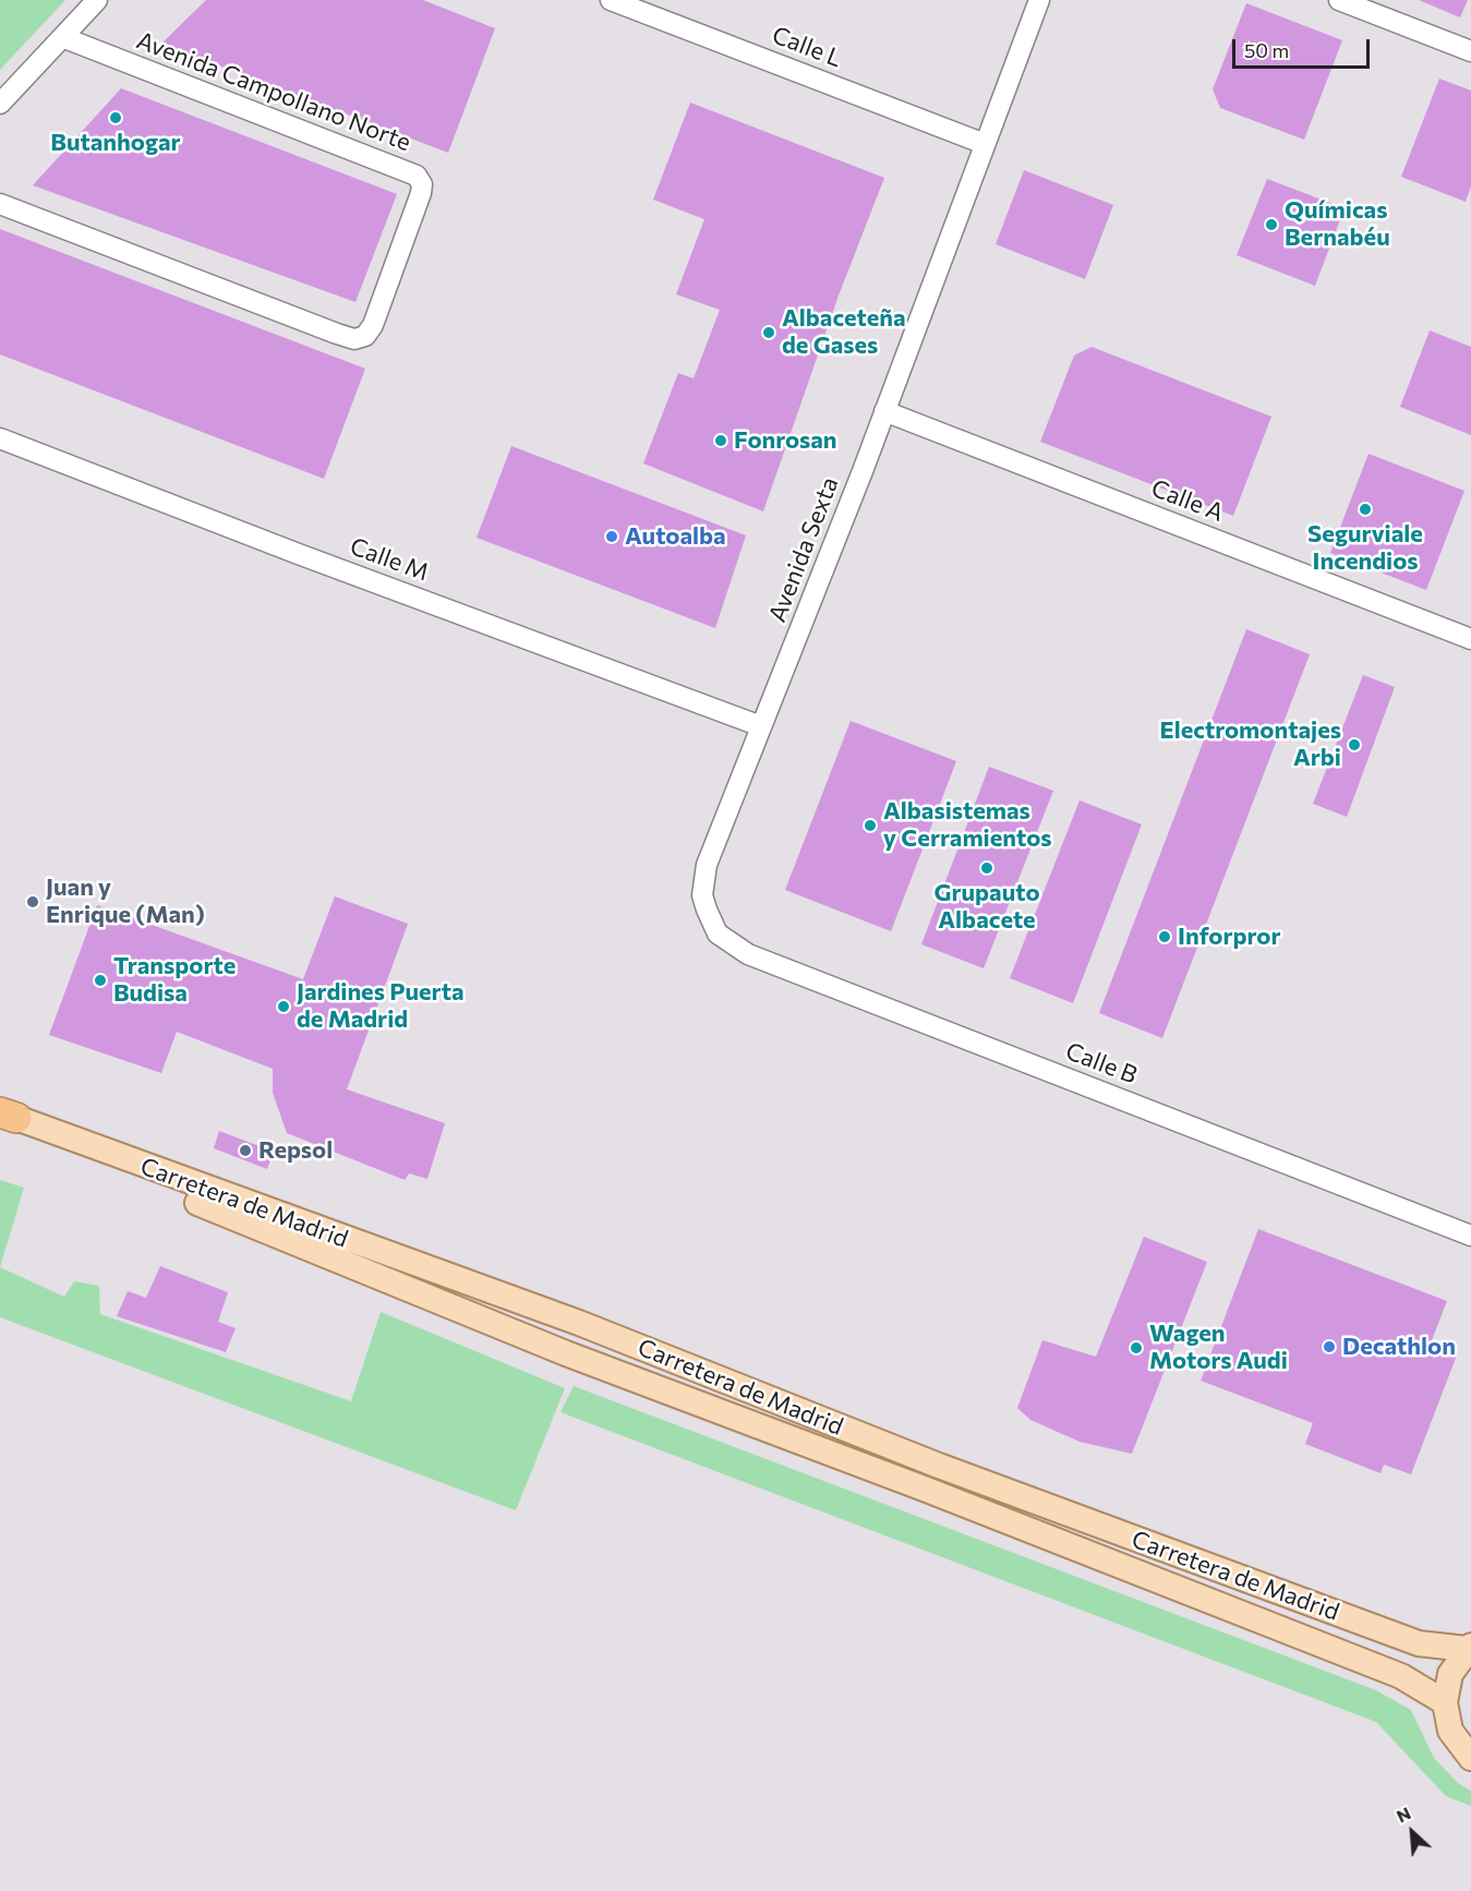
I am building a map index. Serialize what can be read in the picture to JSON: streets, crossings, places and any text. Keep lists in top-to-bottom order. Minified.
{"streets":{"main road":["Carretera de Madrid"],"street":["Calle L","Avenida Campollano Norte","Calle A","Avenida Sexta","Calle M","Calle B"]},"crossings":[["Calle L","Avenida Sexta"],["Calle A","Avenida Sexta"],["Avenida Sexta","Calle M"],["Avenida Sexta","Calle B"]],"places":["Butanhogar","Químicas Bernabéu","Albaceteña de Gases","Fonrosan","Segurviale Incendios","Autoalba","Electromontajes Arbi","Albasistemas y Cerramientos","Grupauto Albacete","Juan y Enrique (Man)","Inforpror","Transporte Budisa","Jardines Puerta de Madrid","Repsol","Decathlon","Wagen Motors Audi"],"scale_bar":"50 m","north":"top left"}
